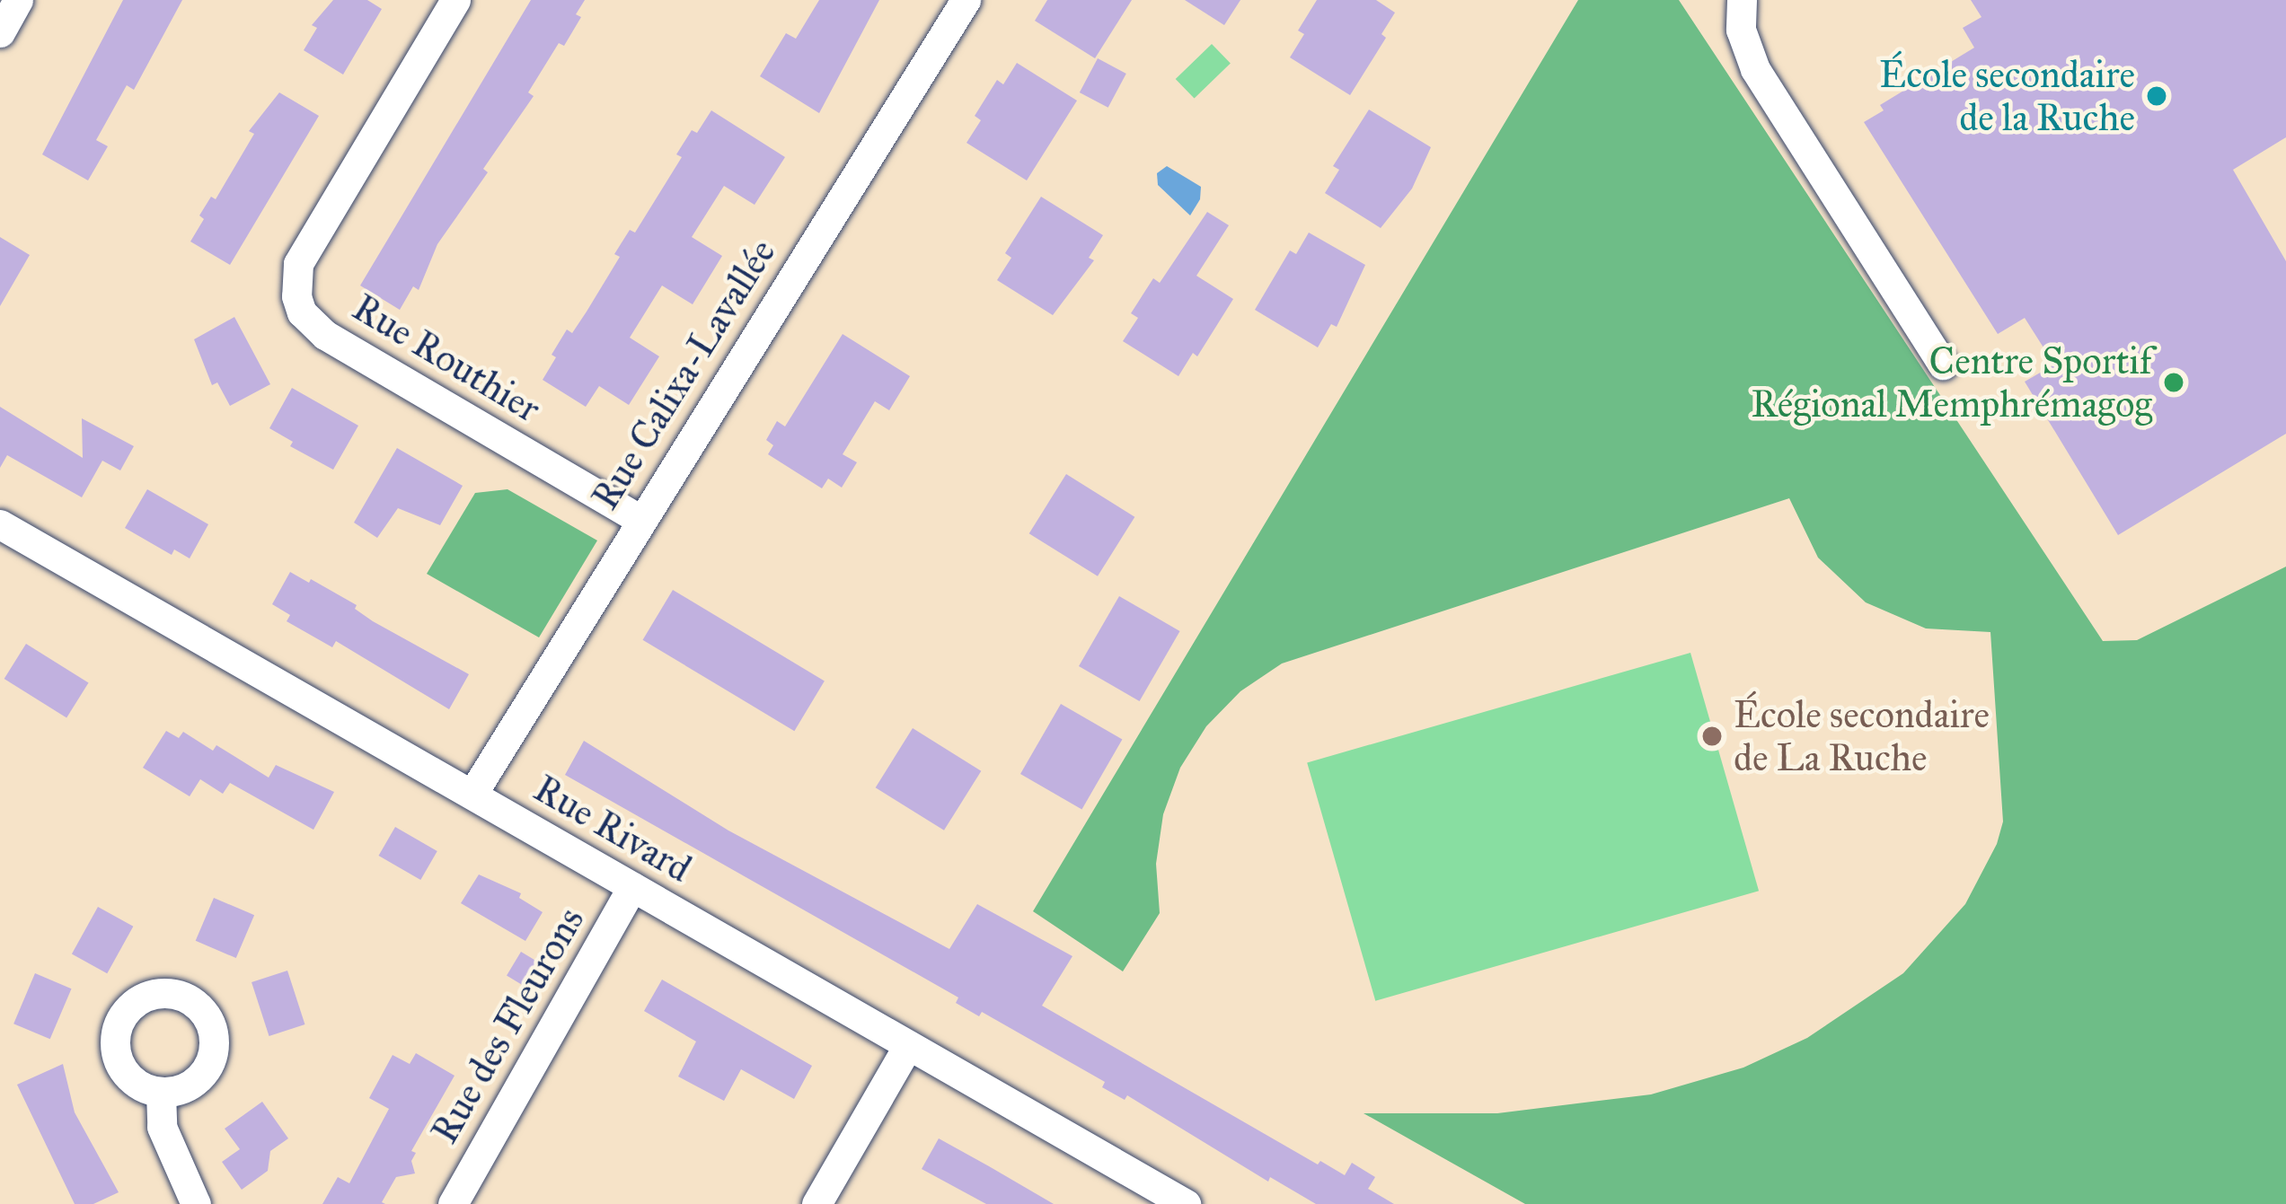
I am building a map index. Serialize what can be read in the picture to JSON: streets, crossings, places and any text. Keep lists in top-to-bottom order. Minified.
{"streets":{"street":["Rue Routhier","Rue Calixa-Lavallée","Rue Rivard","Rue des Fleurons"]},"crossings":[["Rue Routhier","Rue Calixa-Lavallée"],["Rue Calixa-Lavallée","Rue Rivard"],["Rue Rivard","Rue des Fleurons"]],"places":["École secondaire de la Ruche","Centre Sportif Régional Memphrémagog","École secondaire de La Ruche"]}
